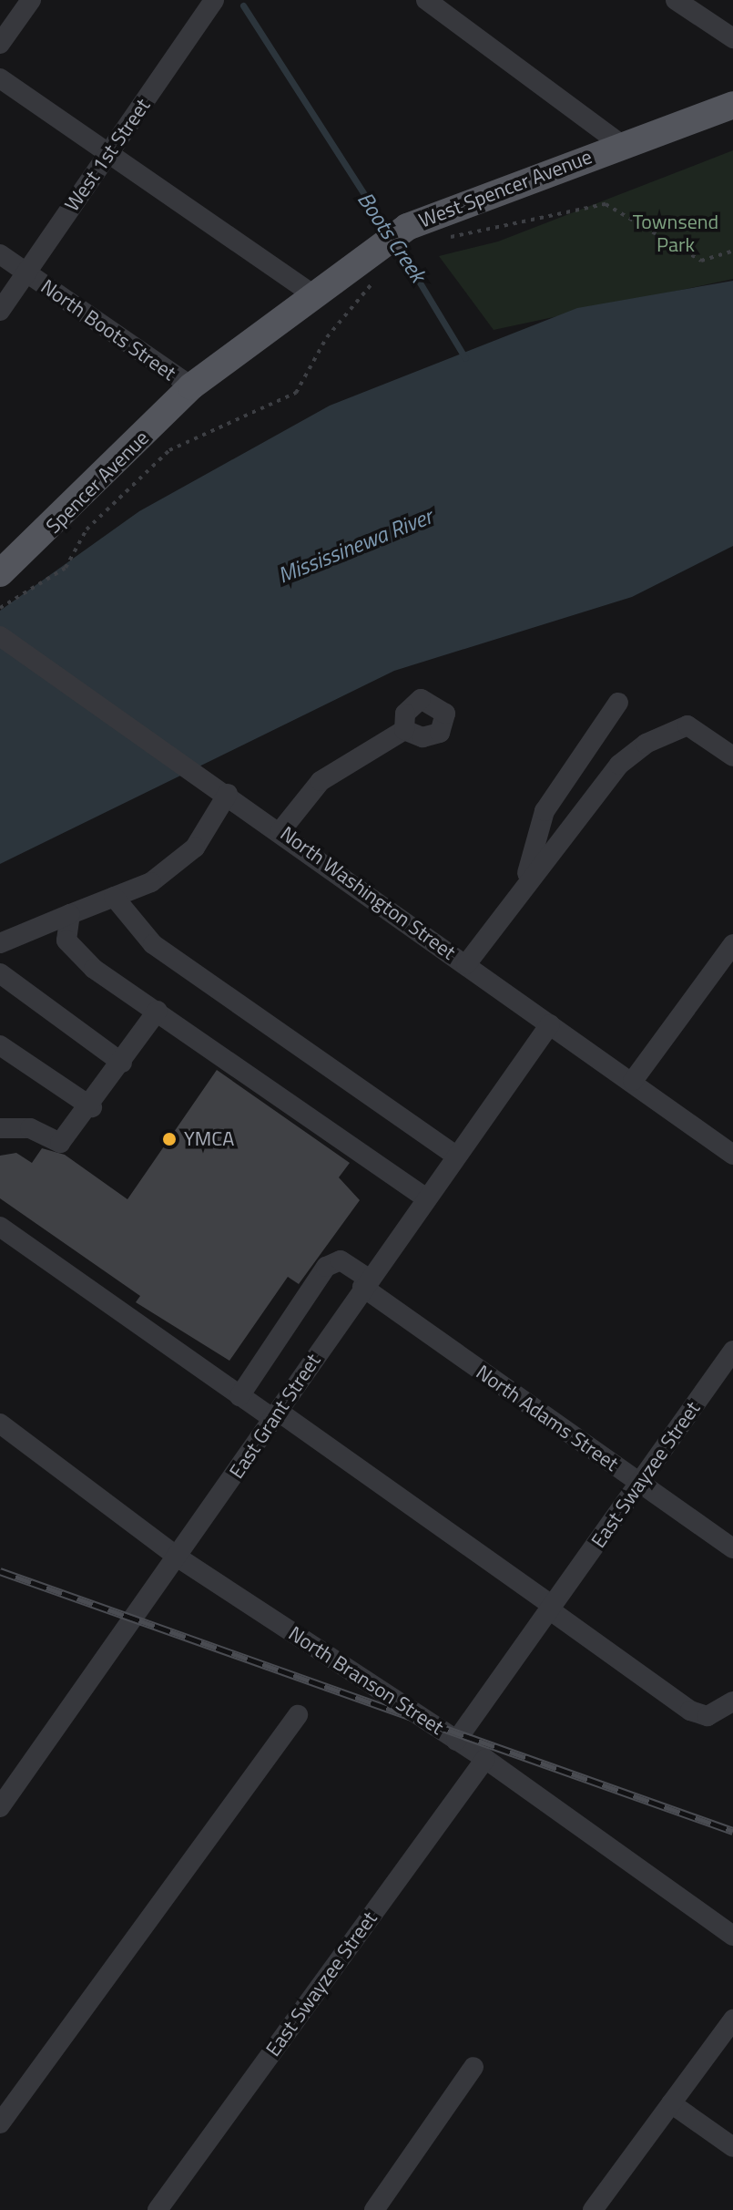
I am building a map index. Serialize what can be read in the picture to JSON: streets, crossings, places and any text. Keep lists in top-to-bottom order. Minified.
{"streets":{"main road":["West Spencer Avenue","Spencer Avenue"],"street":["West 1st Street","North Boots Street","North Washington Street","East Grant Street","North Adams Street","East Swayzee Street","North Branson Street"]},"crossings":[["West 1st Street","North Boots Street"],["West Spencer Avenue","North Boots Street"],["West Spencer Avenue","Spencer Avenue"],["North Boots Street","Spencer Avenue"],["North Washington Street","East Grant Street"],["East Grant Street","North Adams Street"],["East Grant Street","North Branson Street"],["North Adams Street","East Swayzee Street"],["East Swayzee Street","North Branson Street"]],"water":["Boots Creek","Mississinewa River"],"parks":["Townsend Park"],"places":["YMCA"]}
